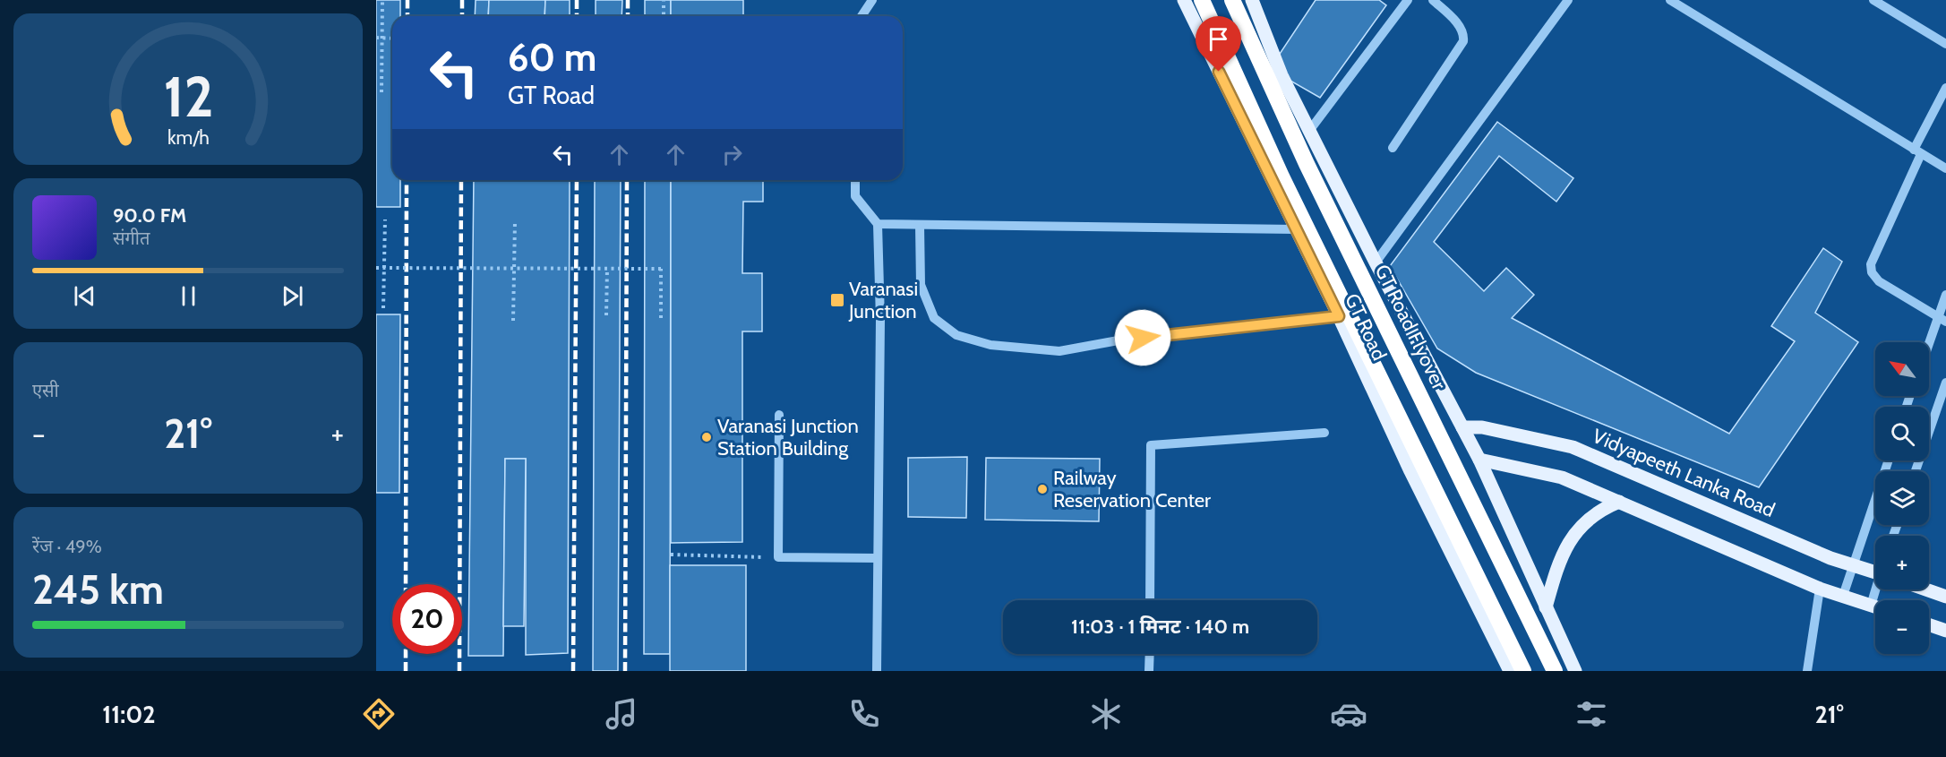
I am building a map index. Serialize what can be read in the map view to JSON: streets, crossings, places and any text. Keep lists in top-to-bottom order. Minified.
{"streets":{"highway":["GT Road Flyover"],"main road":["GT Road","Vidyapeeth Lanka Road"]},"crossings":[["GT Road","Vidyapeeth Lanka Road"]],"places":{"transit":["Varanasi Junction"],"other":["Varanasi Junction Station Building","Railway Reservation Center"]},"north":"top left","page":{"turn":["60 m","GT Road"],"song":["90.0 FM","संगीत"],"tile":["एसी",["रेंज · 49%","245 km"]],"map_buttons":["+","−"],"heat":["−","21°","+"],"limit":"20","trip":"11:03 · 1 मिनट · 140 m","tabs":["11:02","21°"],"gauge":["12","km/h"]}}
